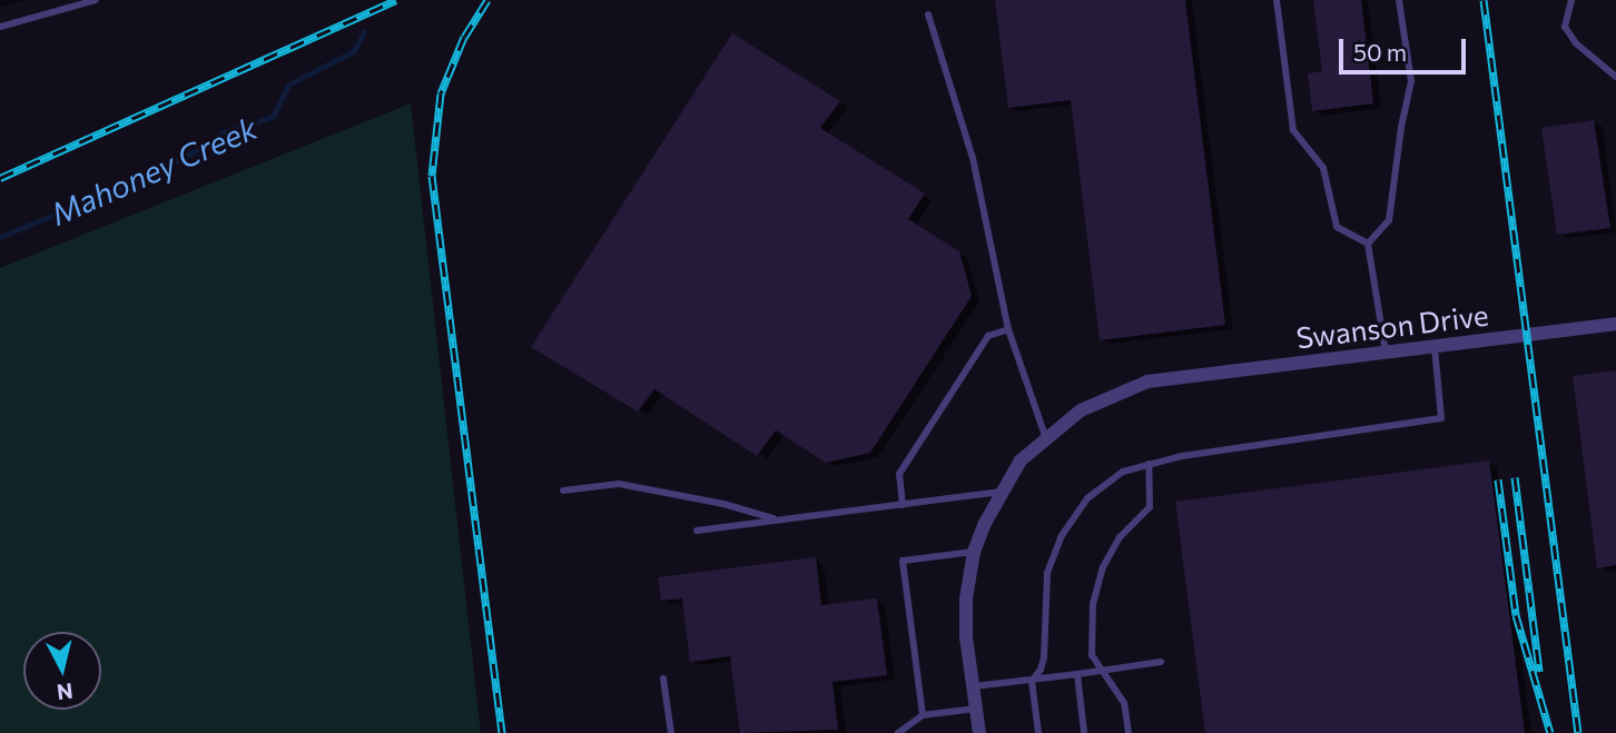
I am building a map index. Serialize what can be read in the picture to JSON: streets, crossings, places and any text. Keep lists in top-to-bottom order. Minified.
{"streets":{"street":["Swanson Drive"]},"water":["Mahoney Creek"],"scale_bar":"50 m","north":"bottom"}
